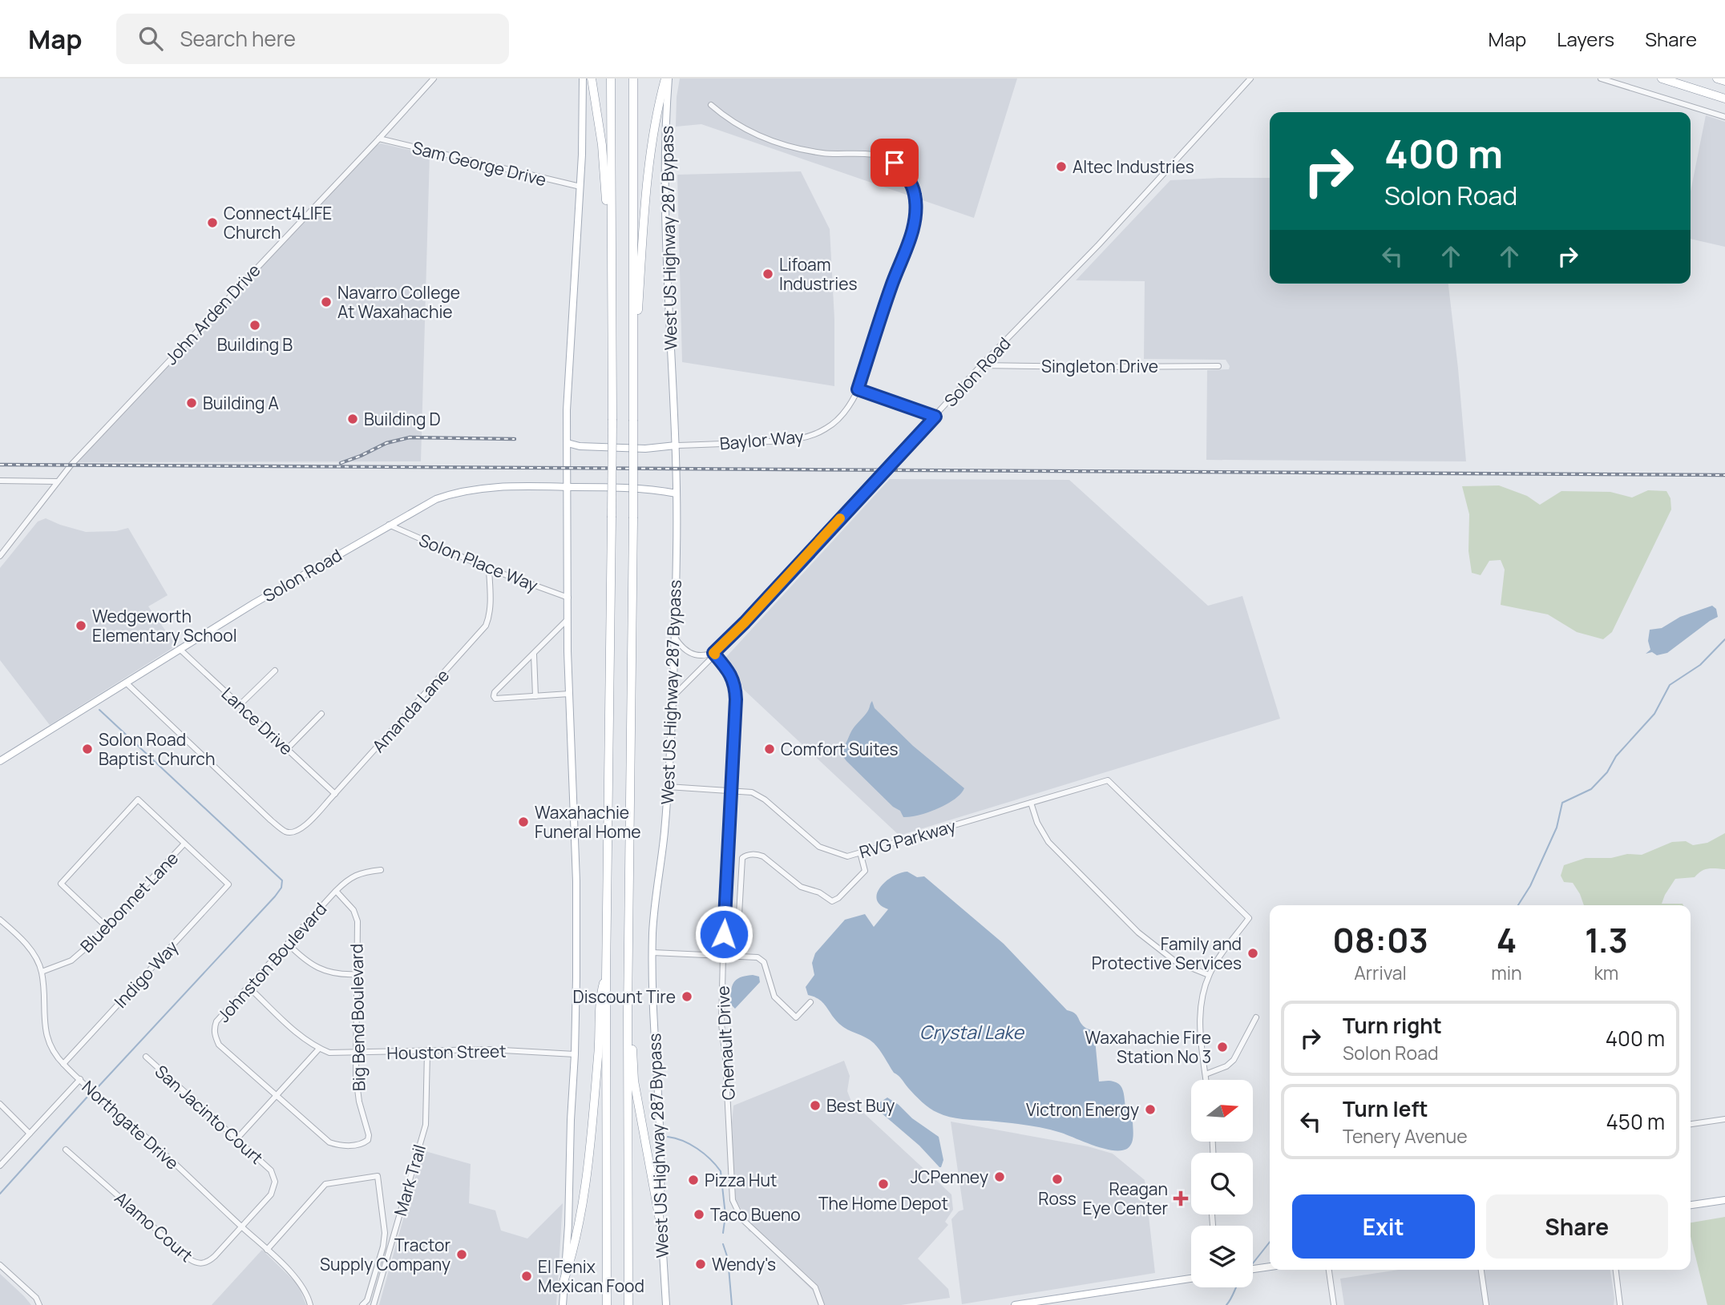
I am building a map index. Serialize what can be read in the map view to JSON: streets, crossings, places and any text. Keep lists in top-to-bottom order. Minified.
{"streets":{"main road":["West US Highway 287 Bypass","Solon Road"],"street":["Sam George Drive","John Arden Drive","Singleton Drive","Baylor Way","Solon Place Way","Amanda Lane","Lance Drive","RVG Parkway","Bluebonnet Lane","Johnston Boulevard","Indigo Way","Big Bend Boulevard","Chenault Drive","Houston Street","San Jacinto Court","Northgate Drive","Mark Trail","Alamo Court"]},"crossings":[["Sam George Drive","John Arden Drive"],["West US Highway 287 Bypass","Solon Road"],["West US Highway 287 Bypass","Baylor Way"],["West US Highway 287 Bypass","RVG Parkway"],["Singleton Drive","Solon Road"],["Solon Road","Solon Place Way"],["Solon Road","Amanda Lane"],["Solon Road","Lance Drive"],["Solon Road","Chenault Drive"],["Solon Place Way","Amanda Lane"],["Amanda Lane","Lance Drive"],["RVG Parkway","Chenault Drive"],["Bluebonnet Lane","Indigo Way"],["Bluebonnet Lane","Northgate Drive"],["Johnston Boulevard","Big Bend Boulevard"],["Indigo Way","Northgate Drive"],["Big Bend Boulevard","Houston Street"],["Houston Street","Mark Trail"],["San Jacinto Court","Northgate Drive"],["San Jacinto Court","Alamo Court"],["Northgate Drive","Alamo Court"]],"water":["Crystal Lake"],"places":{"other":["Altec Industries","Connect4LIFE Church","Lifoam Industries","Navarro College At Waxahachie","Building B","Building A","Building D","Wedgeworth Elementary School","Solon Road Baptist Church","Comfort Suites","Waxahachie Funeral Home","Family and Protective Services","Discount Tire","Waxahachie Fire Station No 3","Best Buy","Victron Energy","JCPenney","Ross","Pizza Hut","The Home Depot","Taco Bueno","Tractor Supply Company","Wendy's","El Fenix Mexican Food"],"health":["Reagan Eye Center"]},"north":"right","page":{"header":"Map","search":"Search here","nav":["Map","Layers","Share"],"turn":["400 m","Solon Road"],"eta":["08:03","Arrival","4","min","1.3","km"],"list":[{"name":"Turn right","note":"Solon Road","value":"400 m"},{"name":"Turn left","note":"Tenery Avenue","value":"450 m"}],"buttons":["Exit","Share"]}}
